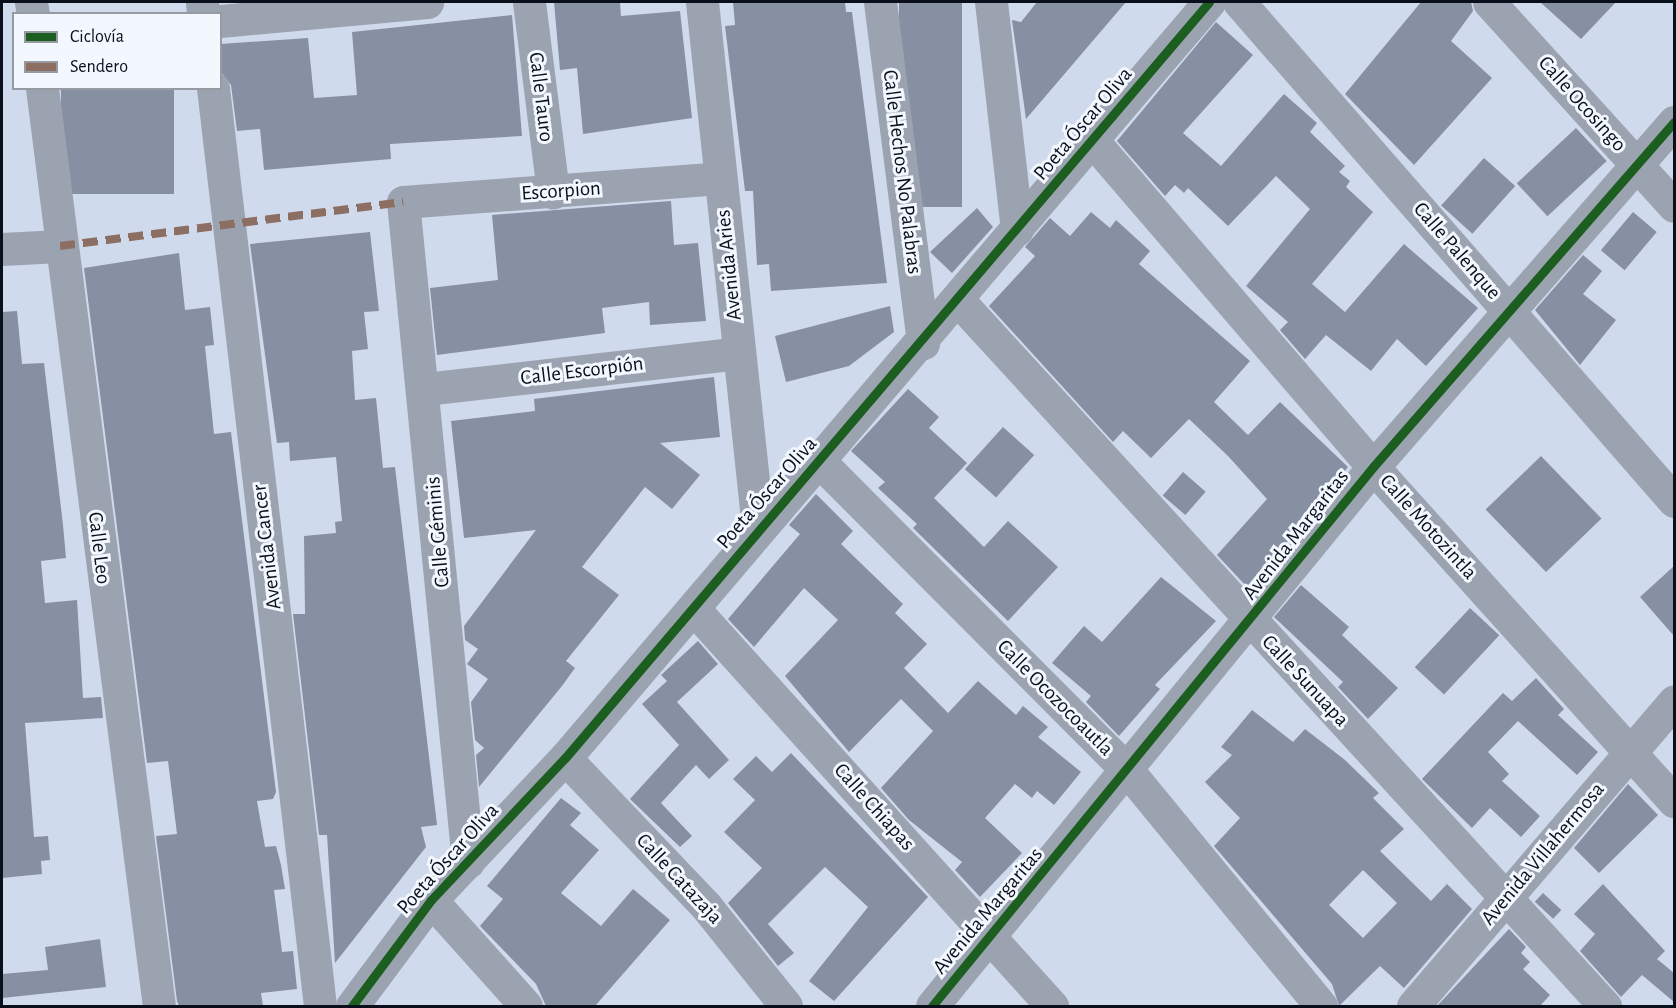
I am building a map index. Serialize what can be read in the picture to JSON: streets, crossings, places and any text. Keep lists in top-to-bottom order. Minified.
{"streets":{"street":["Calle Tauro","Calle Ocosingo","Poeta Óscar Oliva","Calle Hechos No Palabras","Escorpion","Calle Palenque","Avenida Aries","Calle Escorpión","Calle Motozintla","Calle Géminis","Avenida Margaritas","Avenida Cancer","Calle Leo","Calle Sunuapa","Calle Ocozocoautla","Calle Chiapas","Avenida Villahermosa","Calle Catazaja"]},"crossings":[["Calle Tauro","Escorpion"],["Calle Ocosingo","Avenida Margaritas"],["Poeta Óscar Oliva","Calle Hechos No Palabras"],["Poeta Óscar Oliva","Avenida Aries"],["Poeta Óscar Oliva","Calle Motozintla"],["Poeta Óscar Oliva","Calle Géminis"],["Poeta Óscar Oliva","Calle Sunuapa"],["Poeta Óscar Oliva","Calle Ocozocoautla"],["Poeta Óscar Oliva","Calle Chiapas"],["Poeta Óscar Oliva","Calle Catazaja"],["Escorpion","Avenida Aries"],["Escorpion","Calle Géminis"],["Calle Palenque","Avenida Margaritas"],["Avenida Aries","Calle Escorpión"],["Calle Escorpión","Calle Géminis"],["Calle Motozintla","Avenida Margaritas"],["Calle Motozintla","Avenida Villahermosa"],["Avenida Margaritas","Calle Sunuapa"],["Avenida Margaritas","Calle Ocozocoautla"],["Avenida Margaritas","Calle Chiapas"],["Calle Sunuapa","Avenida Villahermosa"]],"legend":["Ciclovía","Sendero"]}
